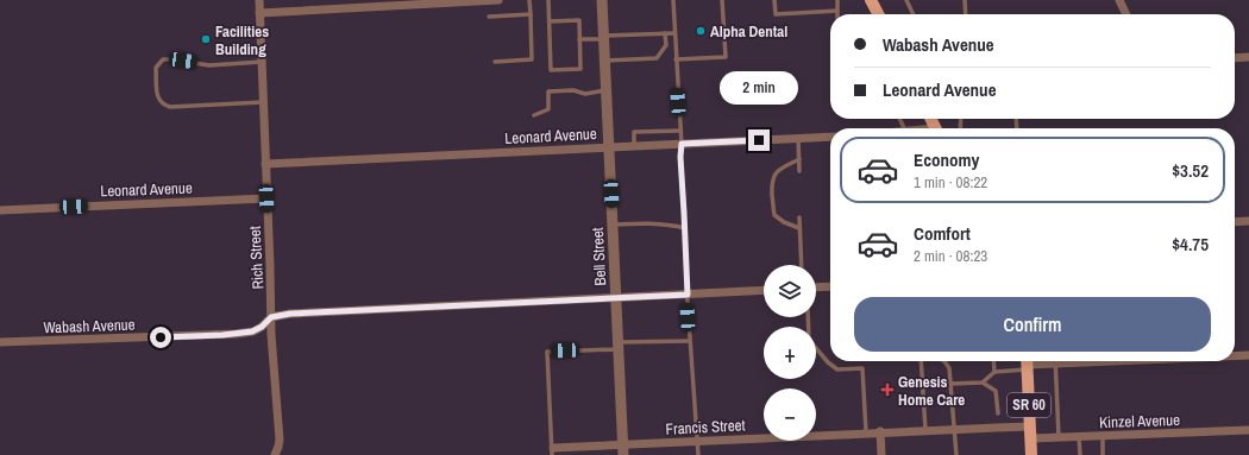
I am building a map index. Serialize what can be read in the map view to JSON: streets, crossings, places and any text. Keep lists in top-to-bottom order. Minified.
{"streets":{"main road":["SR 60"],"street":["Leonard Avenue","Bell Street","Rich Street","Wabash Avenue","Kinzel Avenue","Francis Street"]},"crossings":[["Leonard Avenue","Bell Street"],["Leonard Avenue","Rich Street"],["Bell Street","Wabash Avenue"],["Bell Street","Francis Street"],["Rich Street","Wabash Avenue"],["SR 60","Kinzel Avenue"],["SR 60","Francis Street"],["Kinzel Avenue","Francis Street"]],"places":{"other":["Alpha Dental","Facilities Building"],"health":["Genesis Home Care"]},"page":{"banner":["Wabash Avenue","Leonard Avenue"],"bubble":"2 min","list":[{"name":"Economy","note":"1 min · 08:22","value":"$3.52"},{"name":"Comfort","note":"2 min · 08:23","value":"$4.75"}],"map_buttons":["+","−"],"buttons":"Confirm"}}
